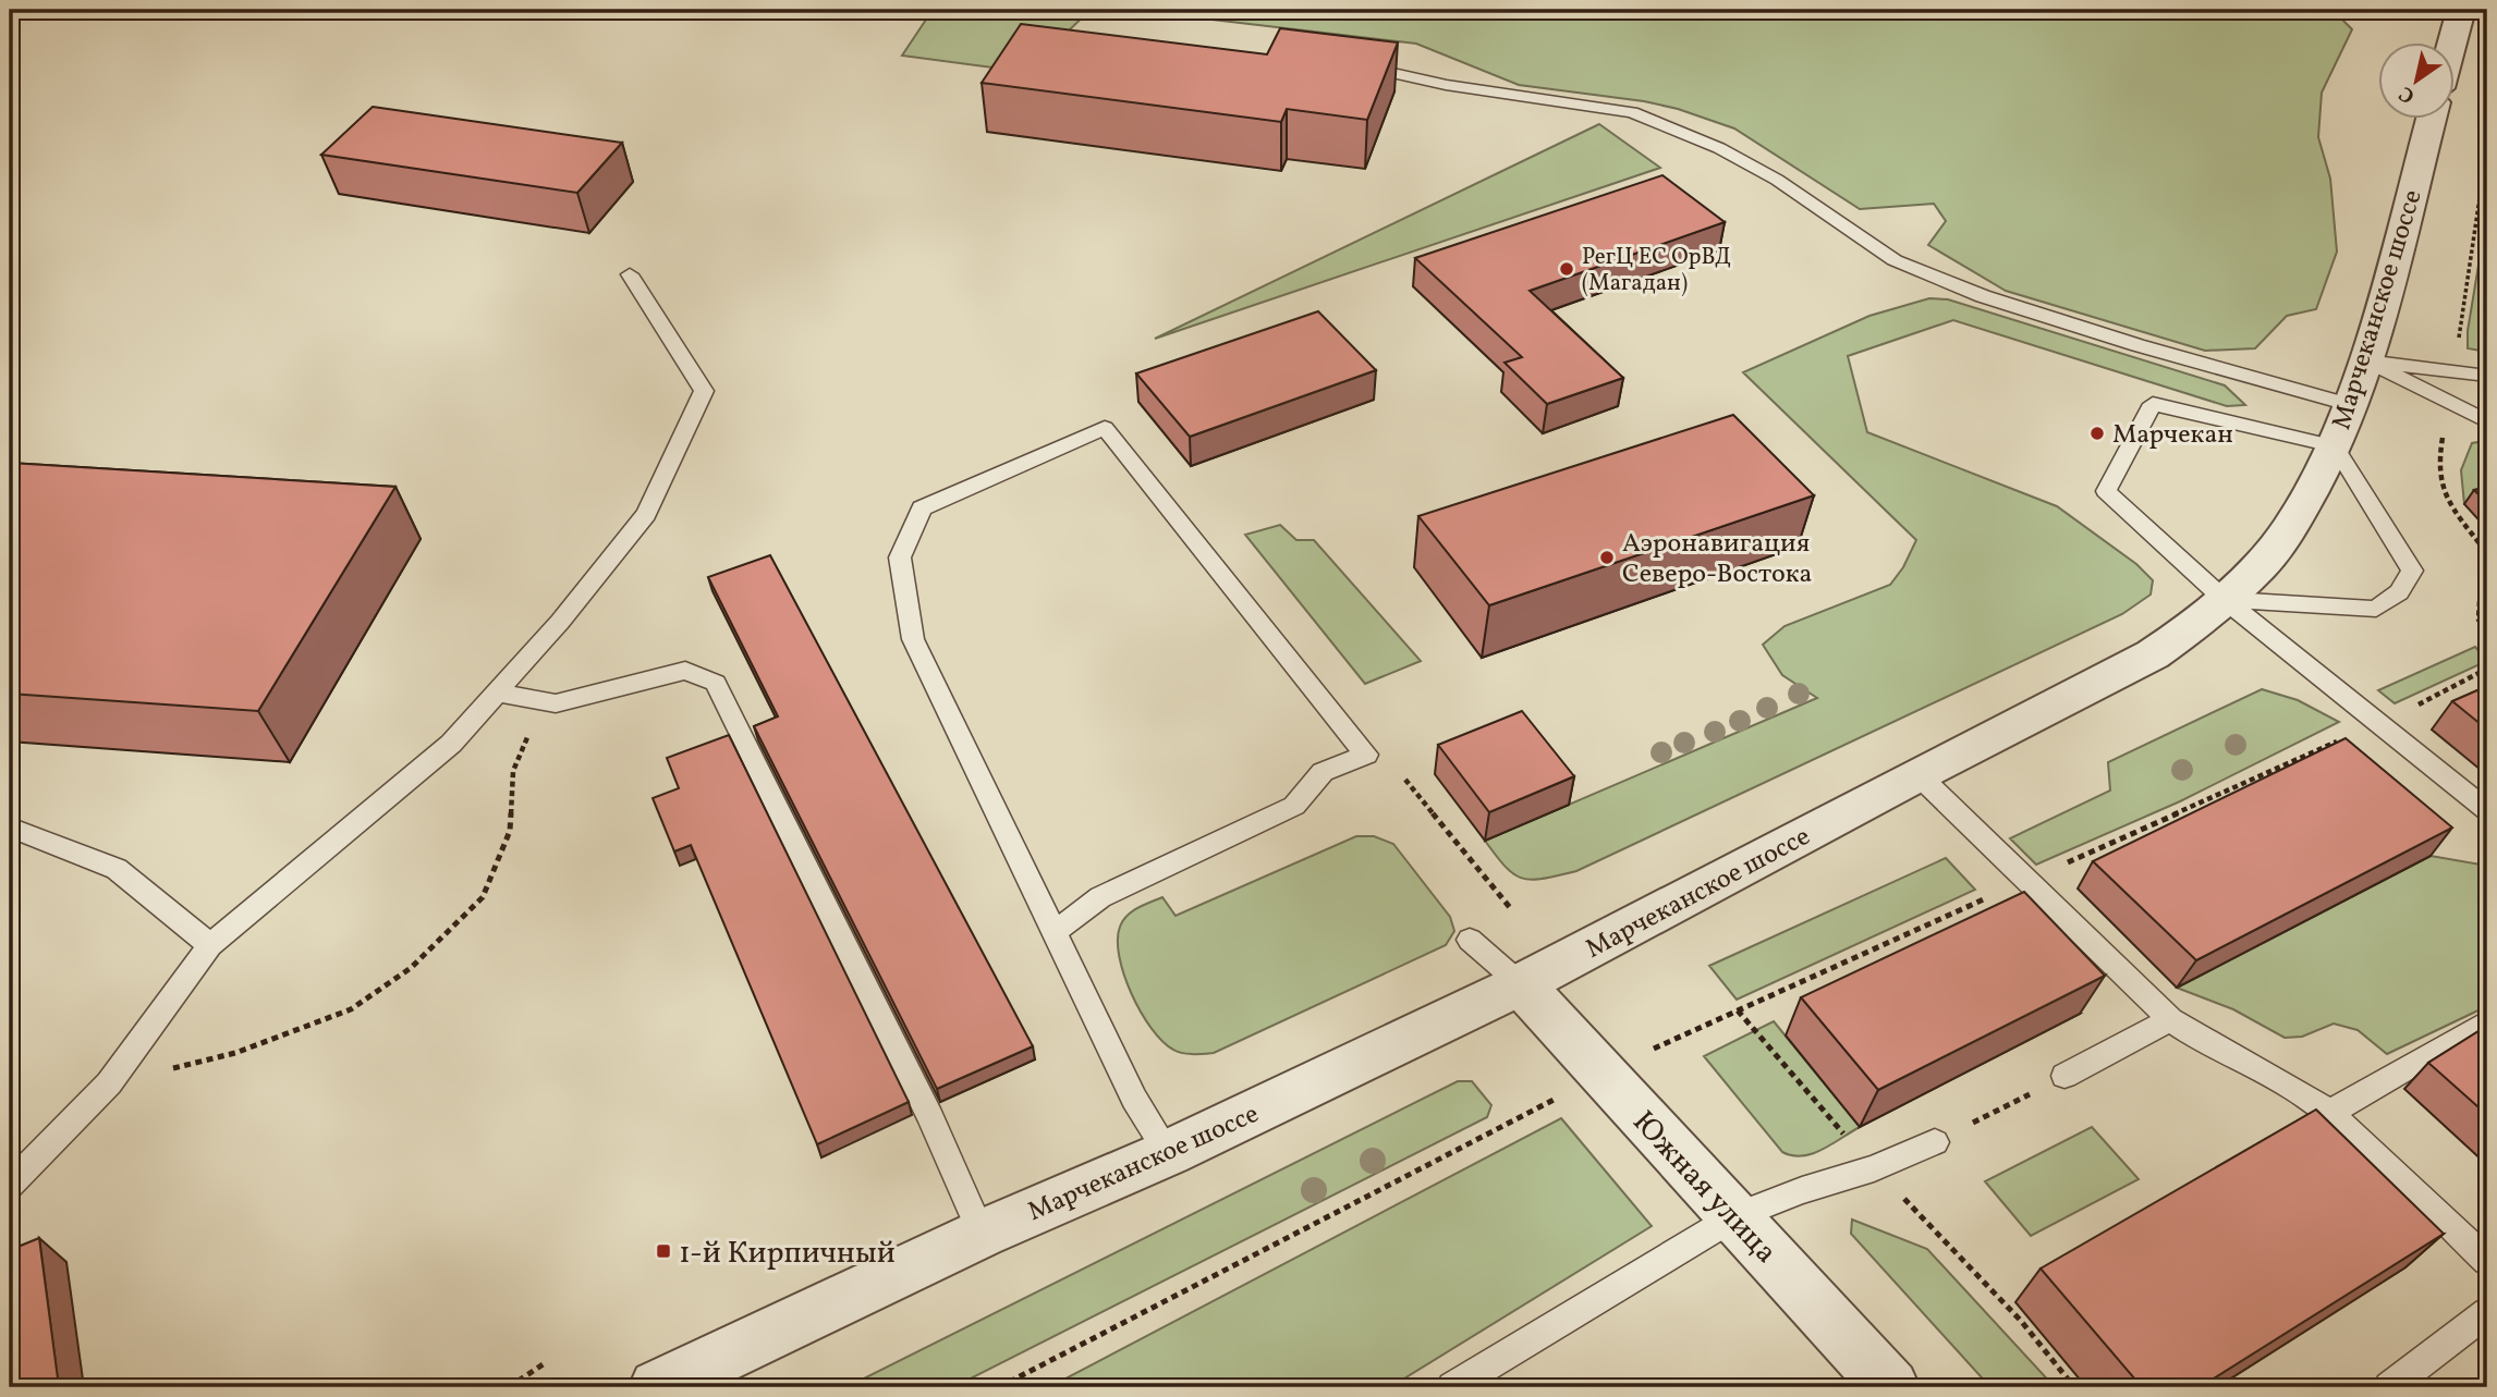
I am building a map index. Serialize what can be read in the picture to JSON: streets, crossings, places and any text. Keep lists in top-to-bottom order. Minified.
{"streets":{"street":["Марчеканское шоссе","Южная улица"]},"crossings":[["Марчеканское шоссе","Южная улица"]],"places":{"other":["РегЦ ЕС ОрВД (Магадан)","Марчекан","Аэронавигация Северо-Востока"],"transit":["1-й Кирпичный"]},"north":"bottom left"}
